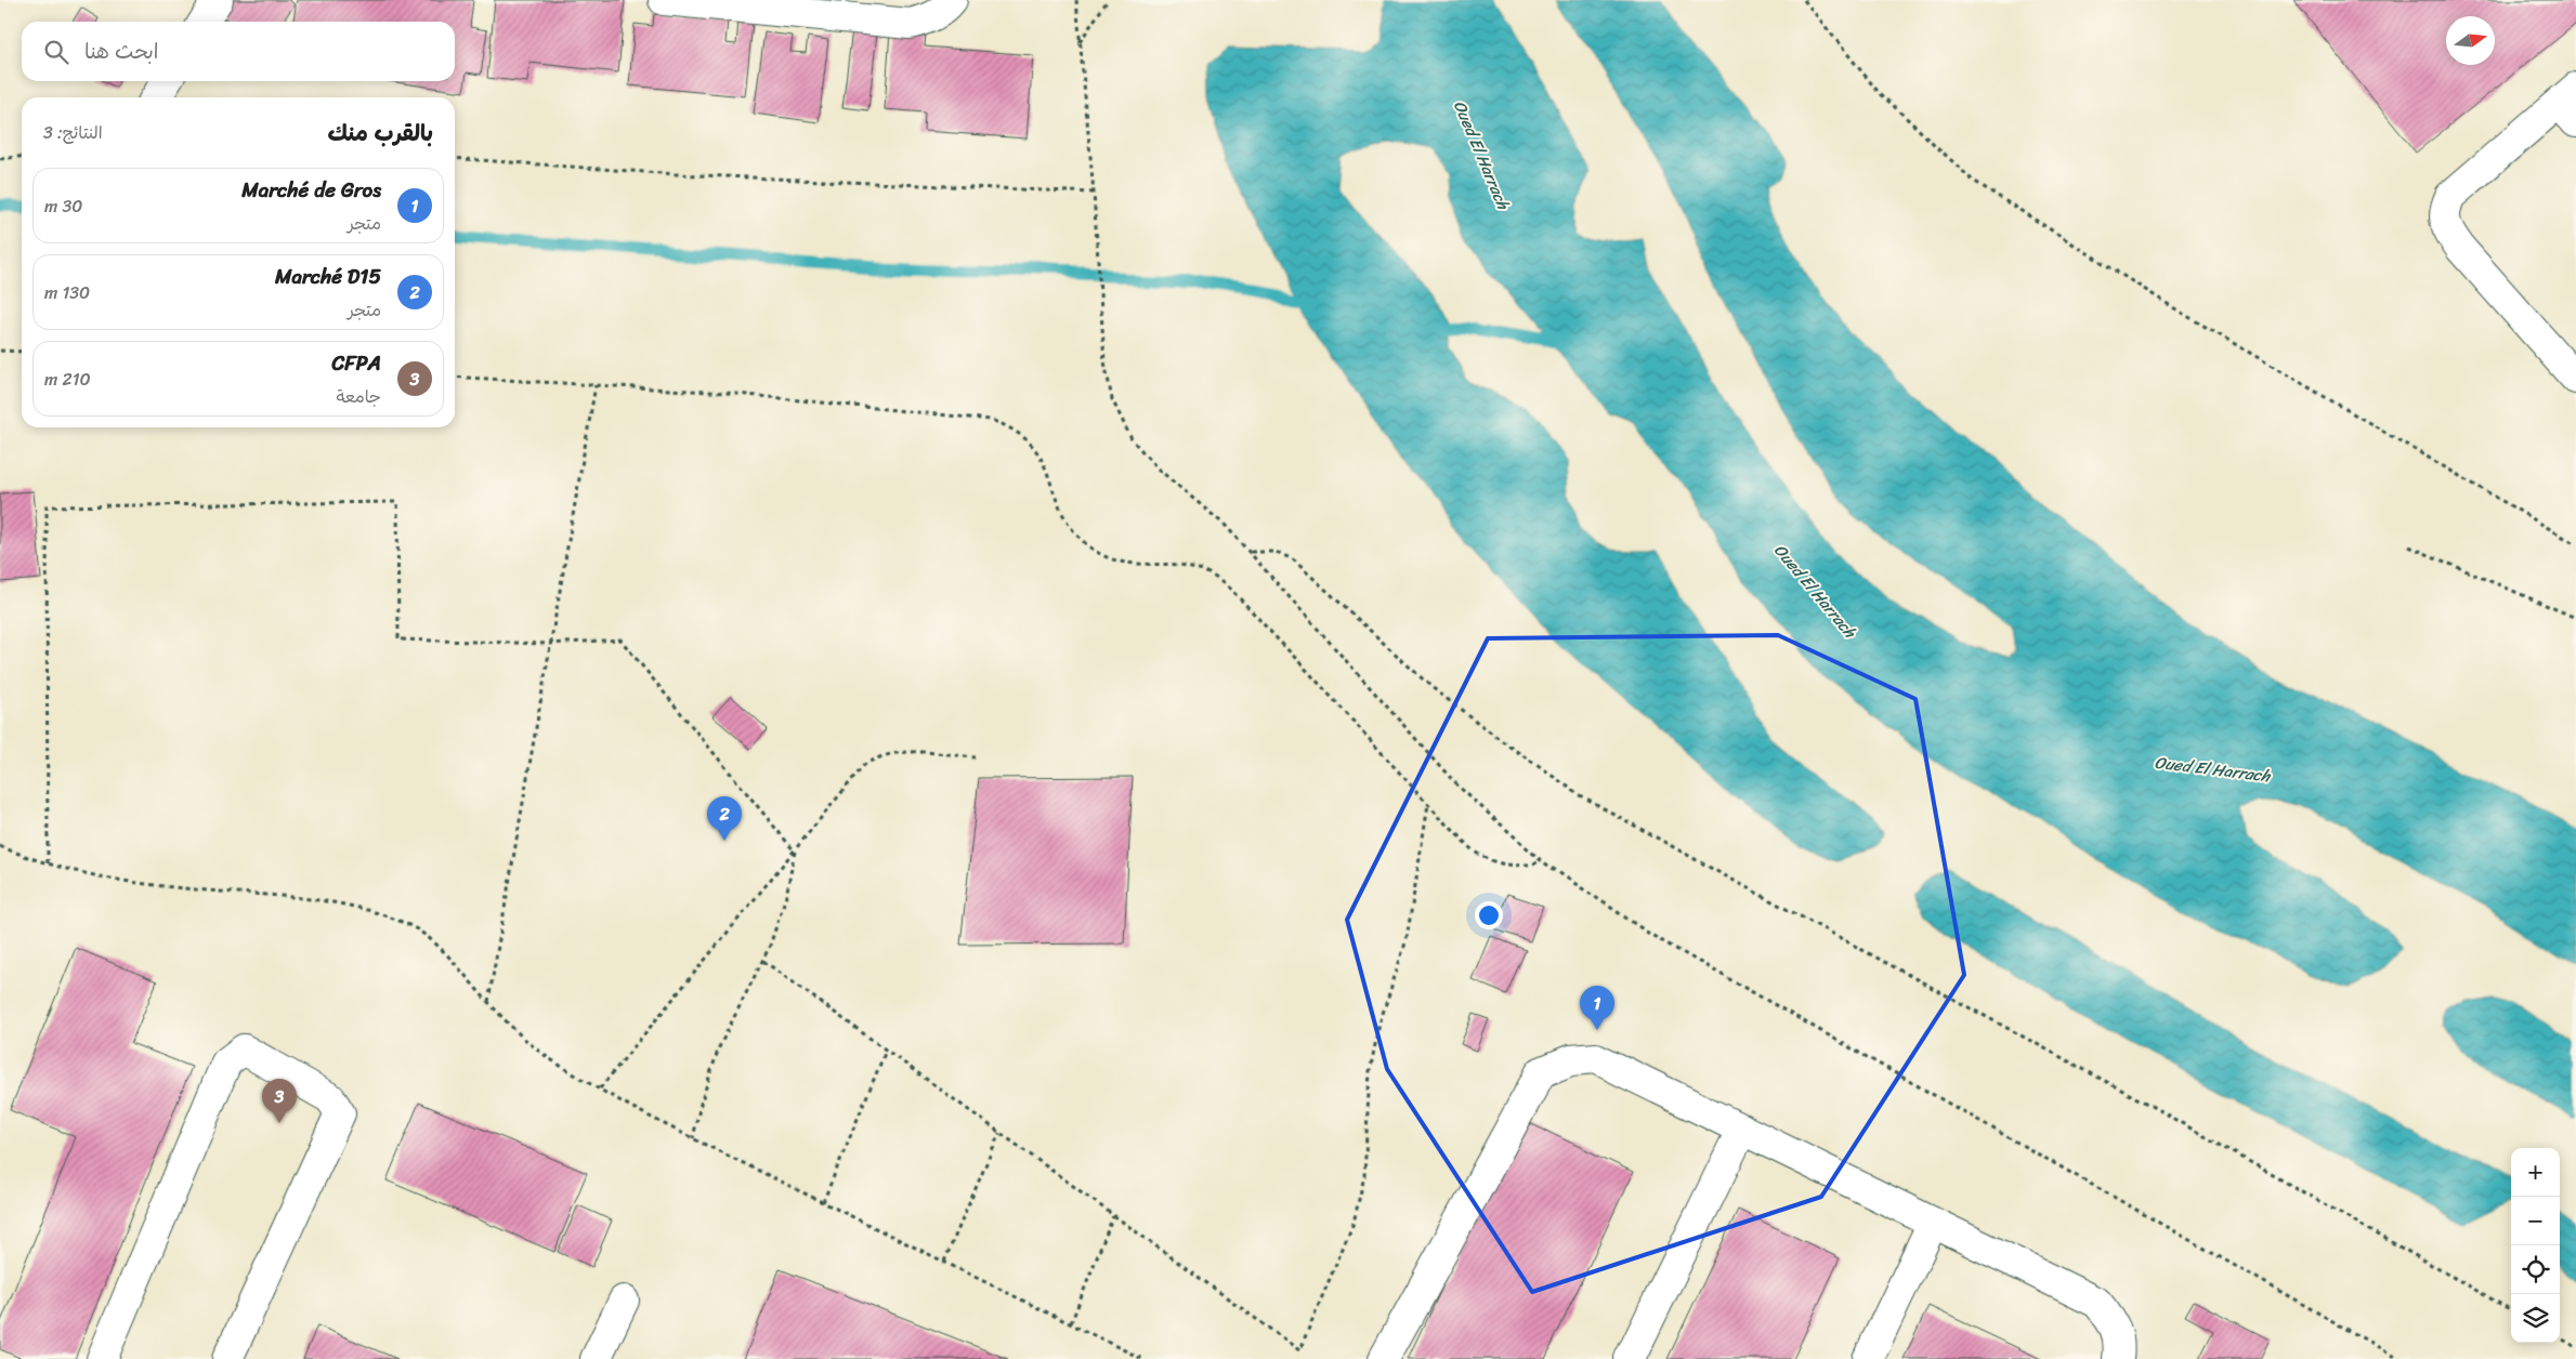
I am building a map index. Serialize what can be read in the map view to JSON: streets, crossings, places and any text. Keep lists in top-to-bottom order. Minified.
{"water":["Oued El Harrach"],"north":"right","page":{"search":"ابحث هنا","heading":["بالقرب منك","النتائج: 3"],"list":[{"mark":"1","name":"Marché de Gros","note":"متجر","value":"30 m"},{"mark":"2","name":"Marché D15","note":"متجر","value":"130 m"},{"mark":"3","name":"CFPA","note":"جامعة","value":"210 m"}],"pins":["2","1","3"],"map_buttons":["+","−"]}}
